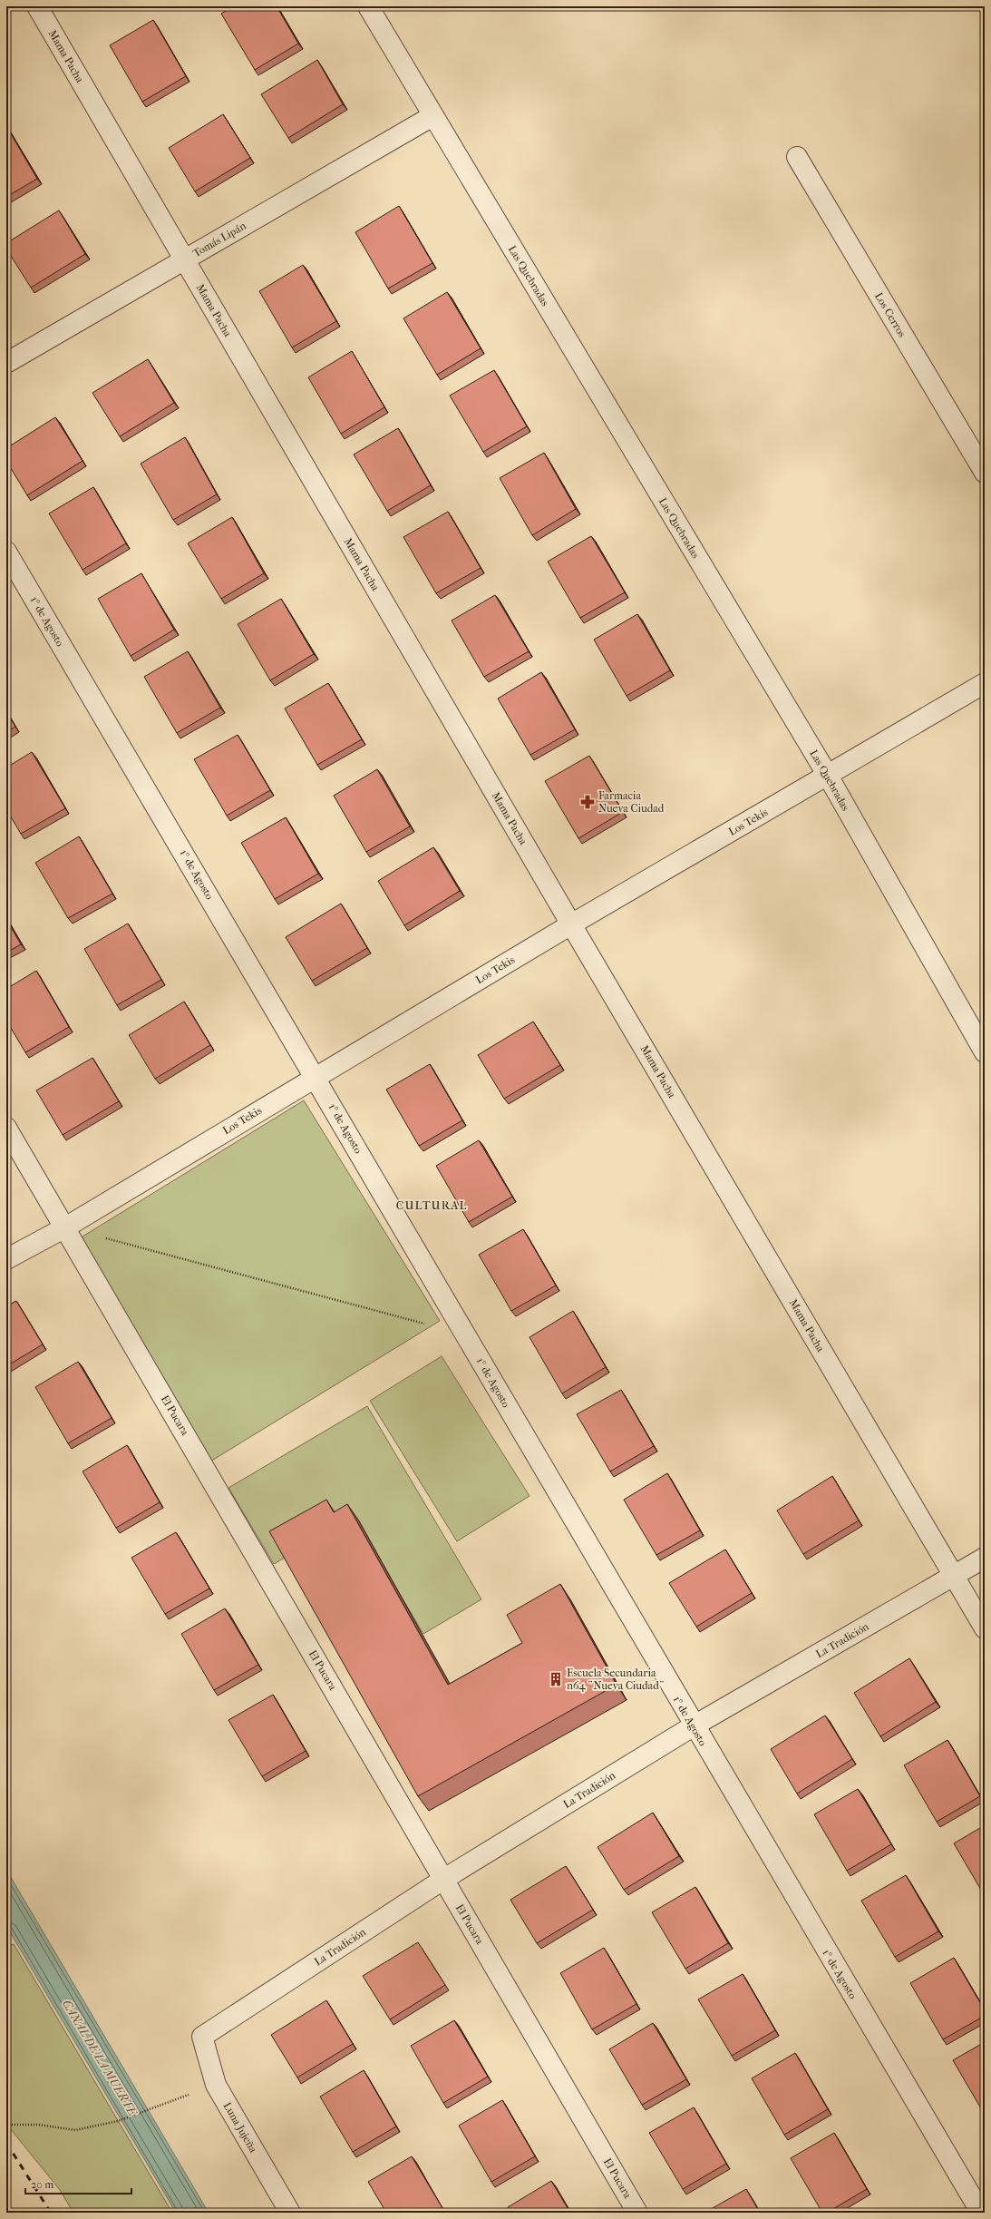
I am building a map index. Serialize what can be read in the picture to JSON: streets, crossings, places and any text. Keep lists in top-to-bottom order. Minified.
{"streets":{"street":["Mama Pacha","Tomás Lipán","Las Quebradas","Los Cerros","1º de Agosto","Los Tekis","El Pucara","La Tradición","Luna Jujeña"]},"crossings":[["Mama Pacha","Tomás Lipán"],["Mama Pacha","Los Tekis"],["Mama Pacha","La Tradición"],["Tomás Lipán","Las Quebradas"],["Las Quebradas","Los Tekis"],["1º de Agosto","Los Tekis"],["1º de Agosto","La Tradición"],["Los Tekis","El Pucara"],["El Pucara","La Tradición"],["La Tradición","Luna Jujeña"]],"districts":["CULTURAL"],"water":["CANAL DE LA MUERTE"],"places":{"pharmacy":["Farmacia Nueva Ciudad"],"building":["Escuela Secundaria n64 ¨Nueva Ciudad¨"]},"scale_bar":"20 m"}
